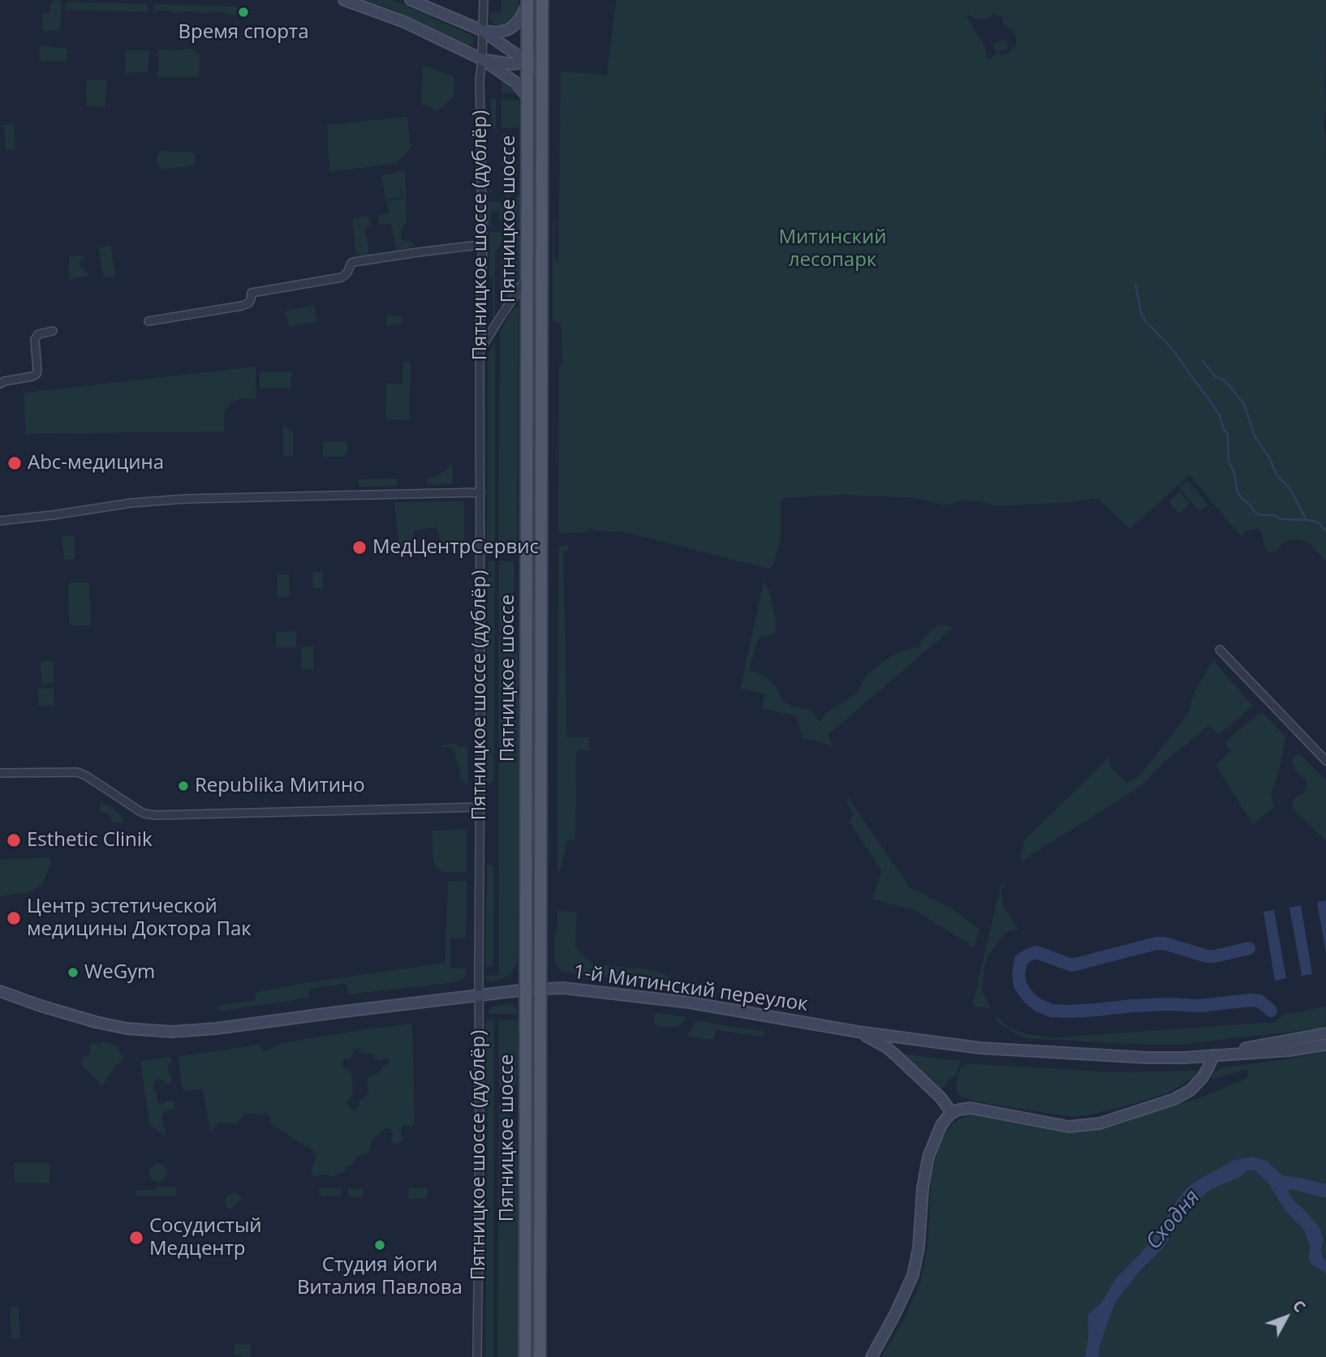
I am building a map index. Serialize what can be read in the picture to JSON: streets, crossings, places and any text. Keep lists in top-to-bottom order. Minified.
{"streets":{"main road":["Пятницкое шоссе","1-й Митинский переулок"],"street":["Пятницкое шоссе (дублёр)"]},"crossings":[["Пятницкое шоссе","1-й Митинский переулок"],["Пятницкое шоссе (дублёр)","1-й Митинский переулок"]],"water":["Сходня"],"parks":["Митинский лесопарк"],"places":["Время спорта","Abc-медицина","МедЦентрСервис","Republika Митино","Esthetic Clinik","Центр эстетической медицины Доктора Пак","WeGym","Сосудистый Медцентр","Студия йоги Виталия Павлова"],"north":"top right"}
